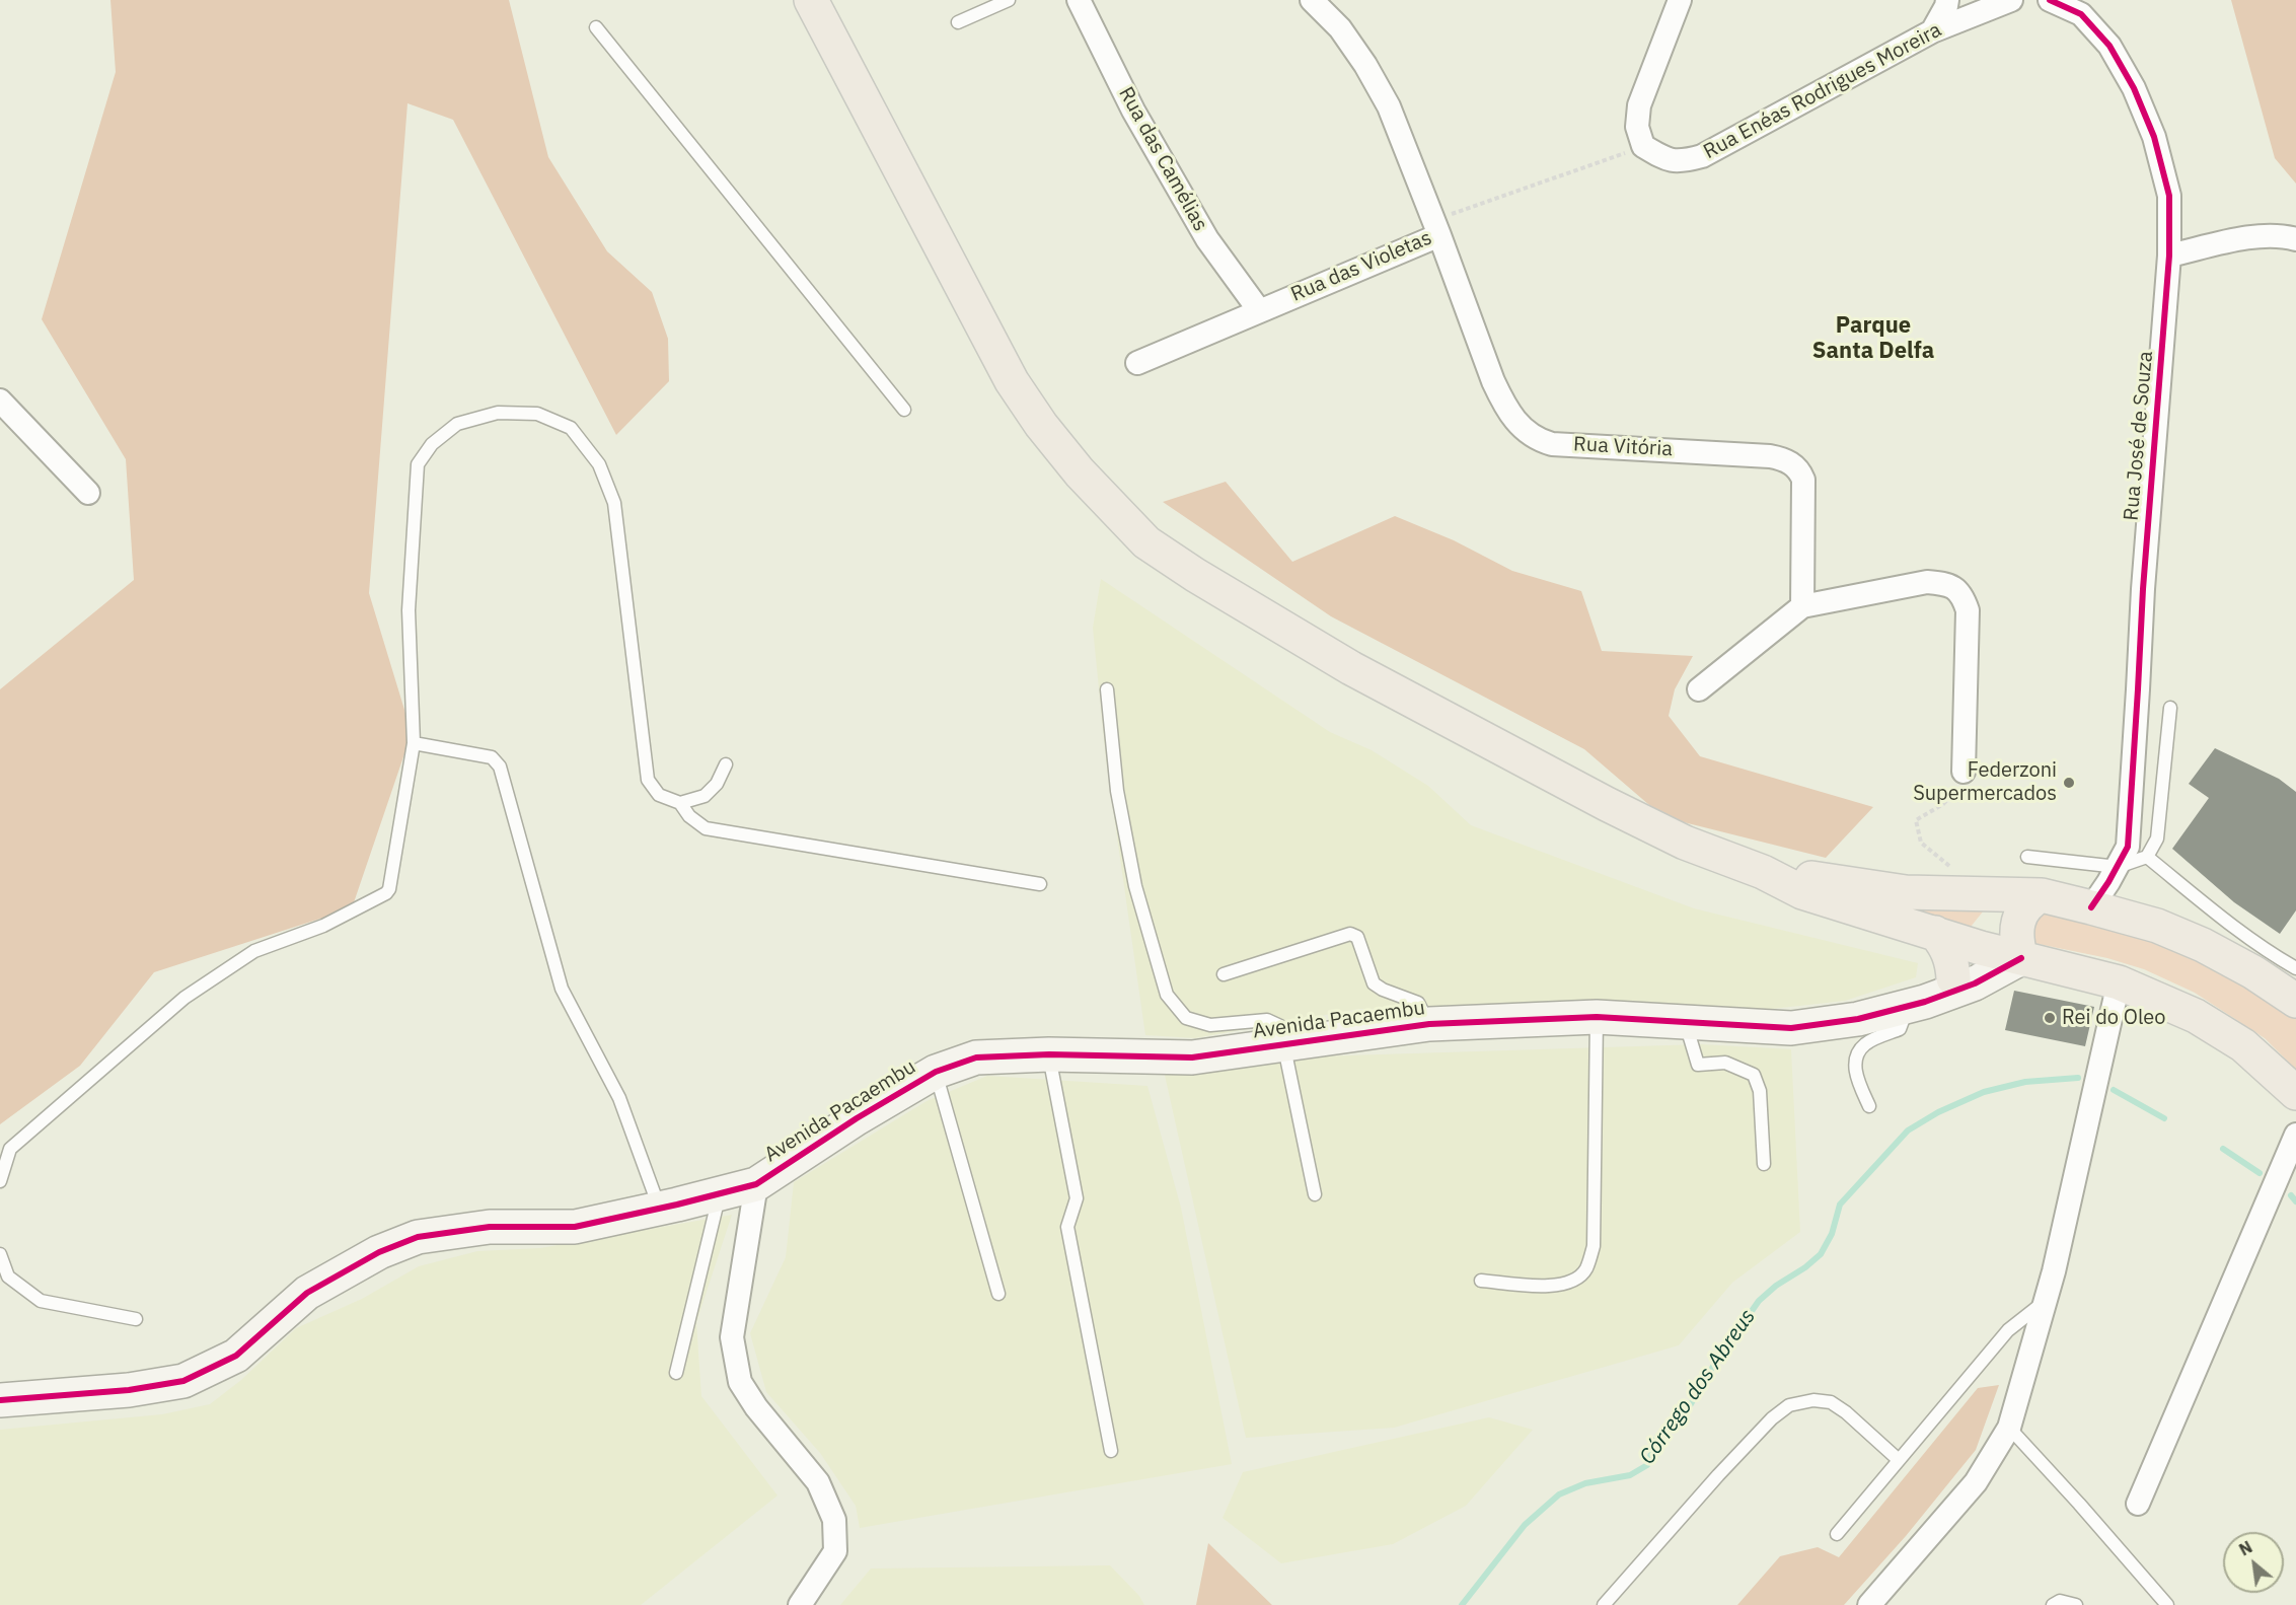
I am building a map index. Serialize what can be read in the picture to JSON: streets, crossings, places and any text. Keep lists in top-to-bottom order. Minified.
{"streets":{"street":["Rua Enéas Rodrigues Moreira","Rua das Camélias","Rua das Violetas","Rua José de Souza","Rua Vitória","Avenida Pacaembu"]},"crossings":[["Rua das Camélias","Rua das Violetas"],["Rua das Violetas","Rua Vitória"]],"districts":["Parque Santa Delfa"],"water":["Córrego dos Abreus"],"places":["Federzoni Supermercados","Rei do Oleo"],"north":"top left"}
